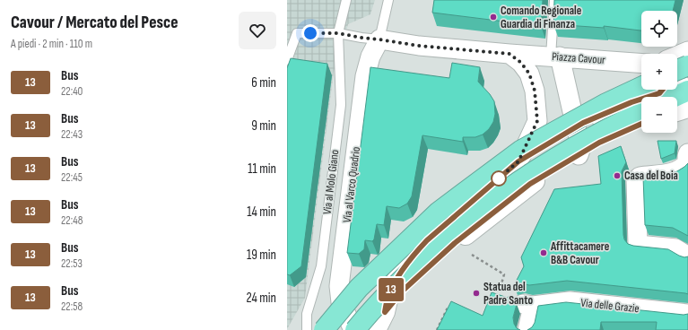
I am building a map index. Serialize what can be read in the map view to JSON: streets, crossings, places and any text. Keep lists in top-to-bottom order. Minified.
{"streets":{"street":["Piazza Cavour","Via al Varco Quadrio","Via delle Grazie"],"lane":["Via al Molo Giano"]},"crossings":[["Piazza Cavour","Via al Varco Quadrio"]],"places":["Comando Regionale Guardia di Finanza","Casa del Boia","Affittacamere B&B Cavour","Statua del Padre Santo"],"lines":["bus line 13"],"page":{"heading":["Cavour / Mercato del Pesce","A piedi · 2 min · 110 m"],"on_map":"13","map_buttons":["+","−"],"list":[{"mark":"13","name":"Bus","note":"22:40","value":"6 min"},{"mark":"13","name":"Bus","note":"22:43","value":"9 min"},{"mark":"13","name":"Bus","note":"22:45","value":"11 min"},{"mark":"13","name":"Bus","note":"22:48","value":"14 min"},{"mark":"13","name":"Bus","note":"22:53","value":"19 min"},{"mark":"13","name":"Bus","note":"22:58","value":"24 min"}]}}
